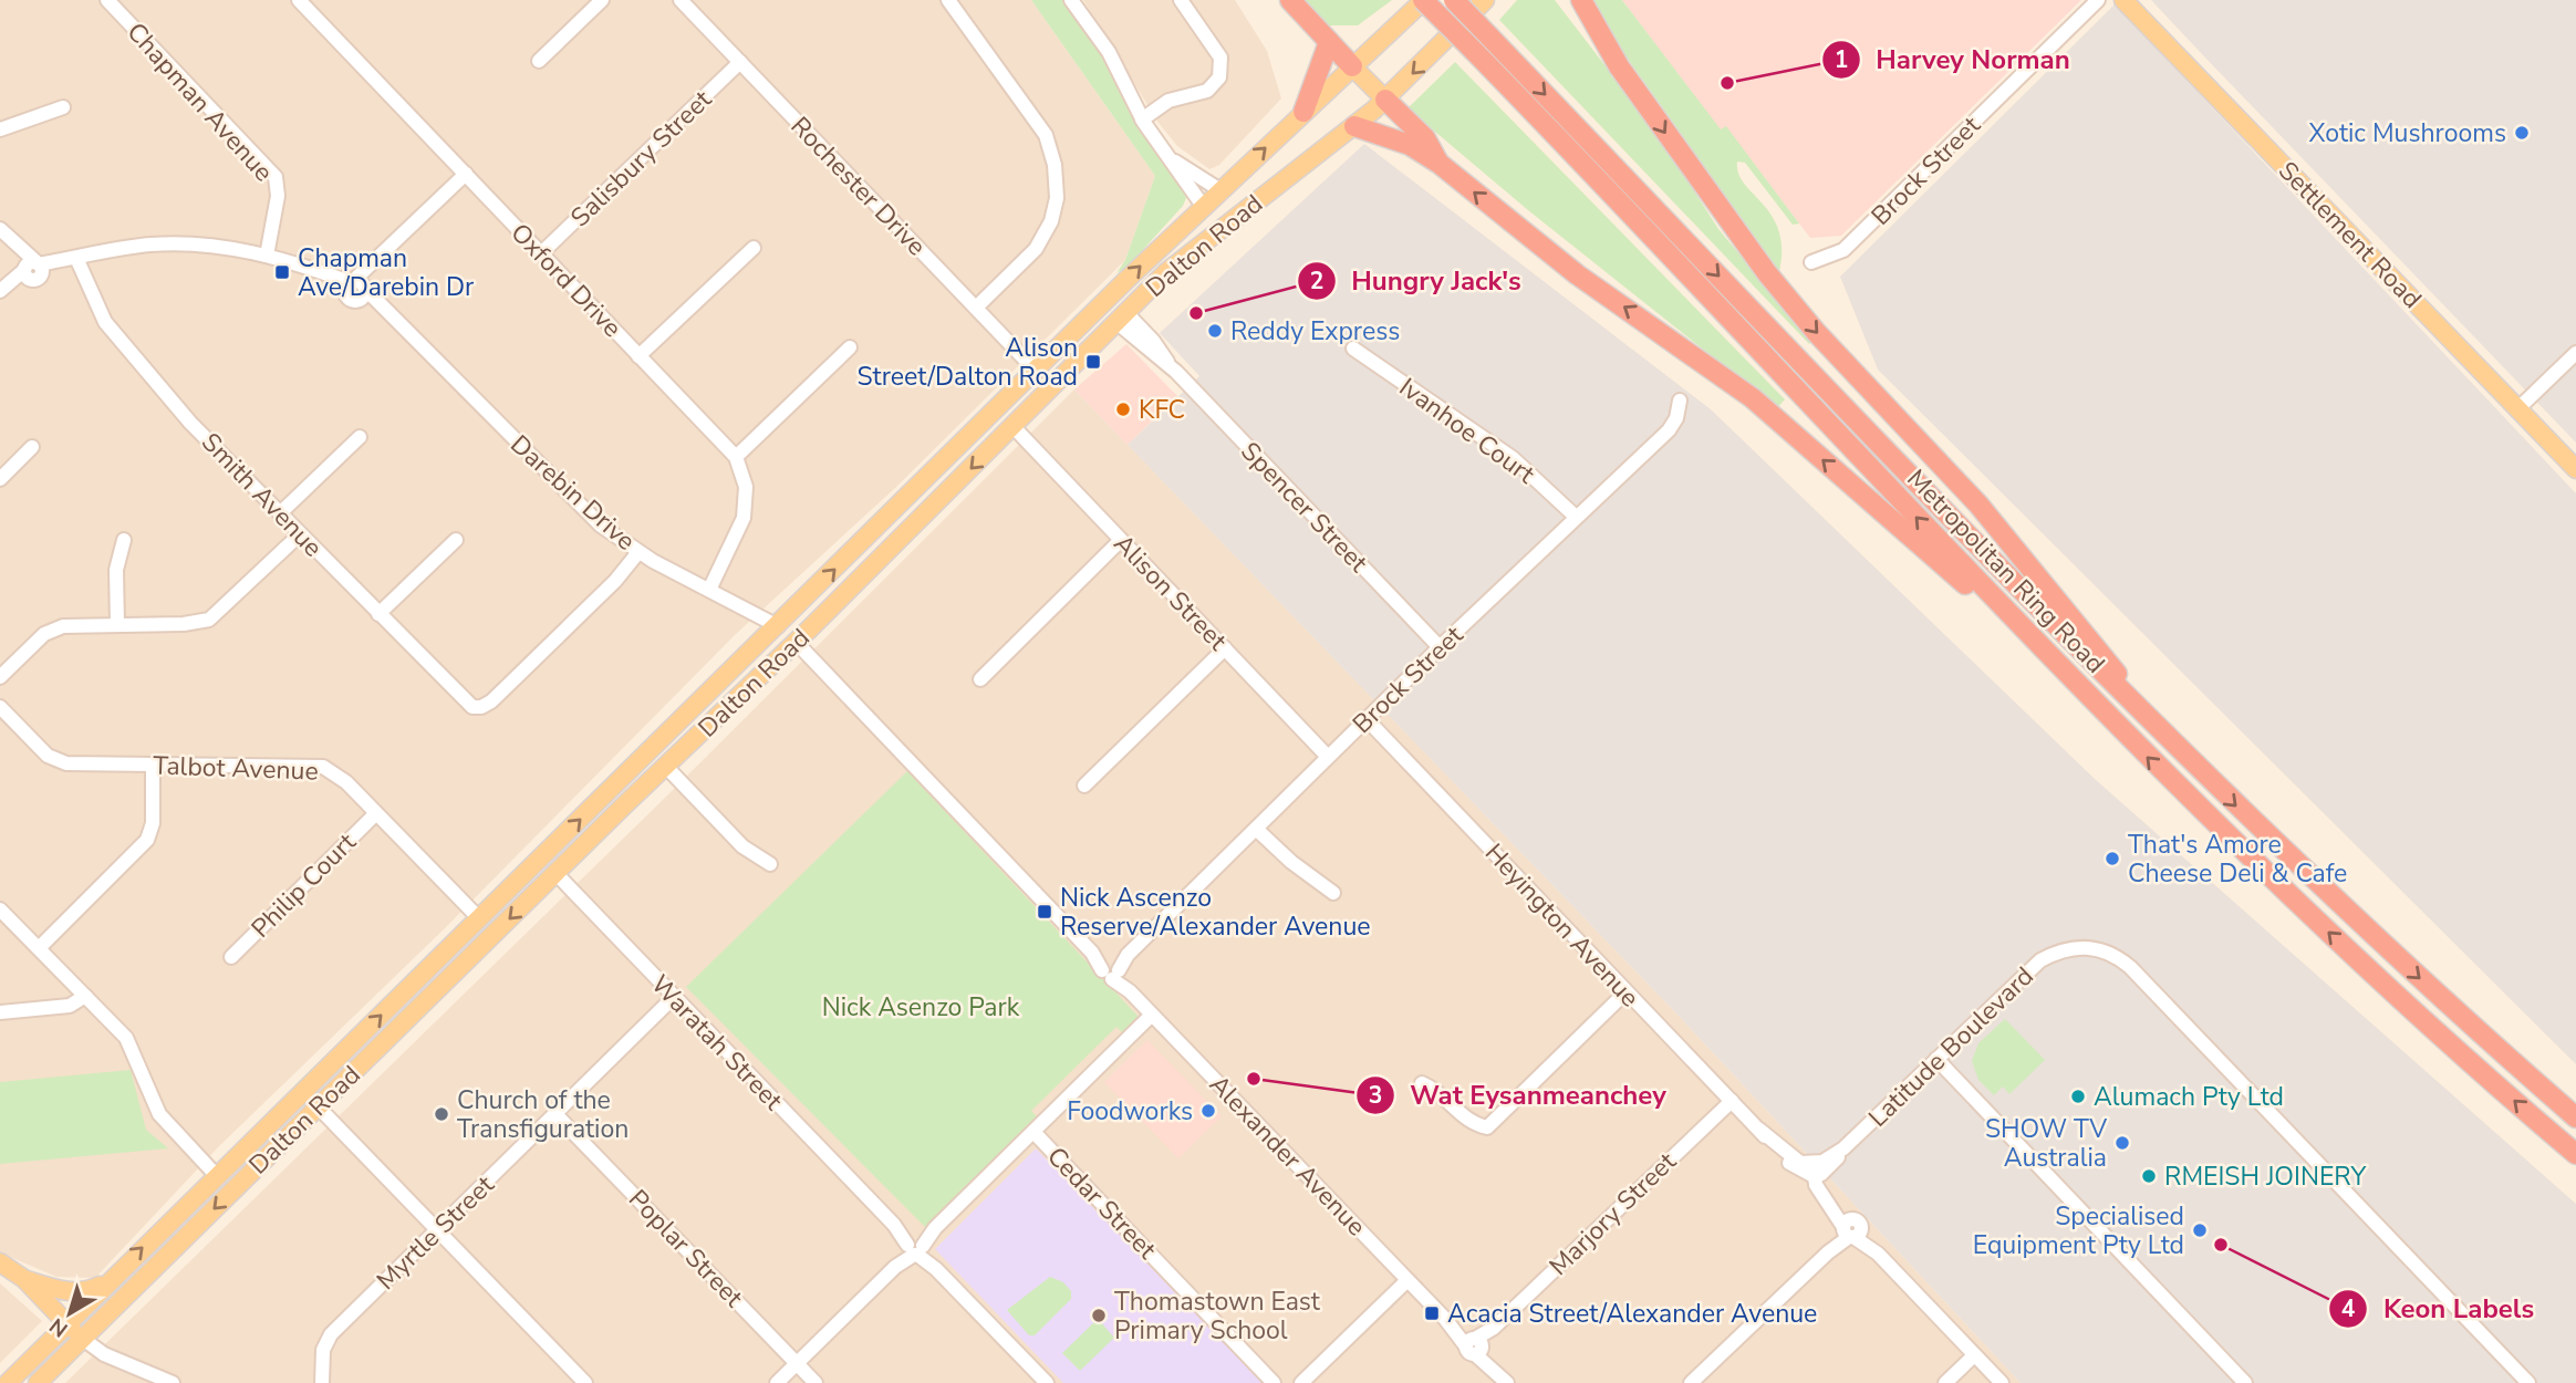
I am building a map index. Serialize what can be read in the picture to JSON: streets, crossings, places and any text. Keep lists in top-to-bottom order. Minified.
{"streets":{"highway":["Metropolitan Ring Road"],"main road":["Settlement Road","Dalton Road","Spencer Street","Waratah Street"],"street":["Chapman Avenue","Salisbury Street","Brock Street","Rochester Drive","Oxford Drive","Ivanhoe Court","Darebin Drive","Smith Avenue","Alison Street","Talbot Avenue","Philip Court","Heyington Avenue","Latitude Boulevard","Alexander Avenue","Cedar Street","Marjory Street","Myrtle Street","Poplar Street"]},"crossings":[["Chapman Avenue","Darebin Drive"],["Salisbury Street","Rochester Drive"],["Salisbury Street","Oxford Drive"],["Brock Street","Ivanhoe Court"],["Brock Street","Spencer Street"],["Brock Street","Alison Street"],["Brock Street","Heyington Avenue"],["Brock Street","Alexander Avenue"],["Rochester Drive","Dalton Road"],["Dalton Road","Darebin Drive"],["Dalton Road","Spencer Street"],["Dalton Road","Metropolitan Ring Road"],["Dalton Road","Alison Street"],["Dalton Road","Talbot Avenue"],["Dalton Road","Waratah Street"],["Dalton Road","Alexander Avenue"],["Oxford Drive","Darebin Drive"],["Darebin Drive","Smith Avenue"],["Talbot Avenue","Philip Court"],["Heyington Avenue","Latitude Boulevard"],["Heyington Avenue","Marjory Street"],["Waratah Street","Myrtle Street"],["Alexander Avenue","Marjory Street"],["Myrtle Street","Poplar Street"]],"parks":["Nick Asenzo Park"],"places":{"other":["Harvey Norman","Xotic Mushrooms","Hungry Jack's","Reddy Express","KFC","That's Amore Cheese Deli & Cafe","Wat Eysanmeanchey","Alumach Pty Ltd","Foodworks","Church of the Transfiguration","SHOW TV Australia","RMEISH JOINERY","Specialised Equipment Pty Ltd","Keon Labels","Thomastown East Primary School"],"transit":["Chapman Ave/Darebin Dr","Alison Street/Dalton Road","Nick Ascenzo Reserve/Alexander Avenue","Acacia Street/Alexander Avenue"]},"north":"bottom left"}
